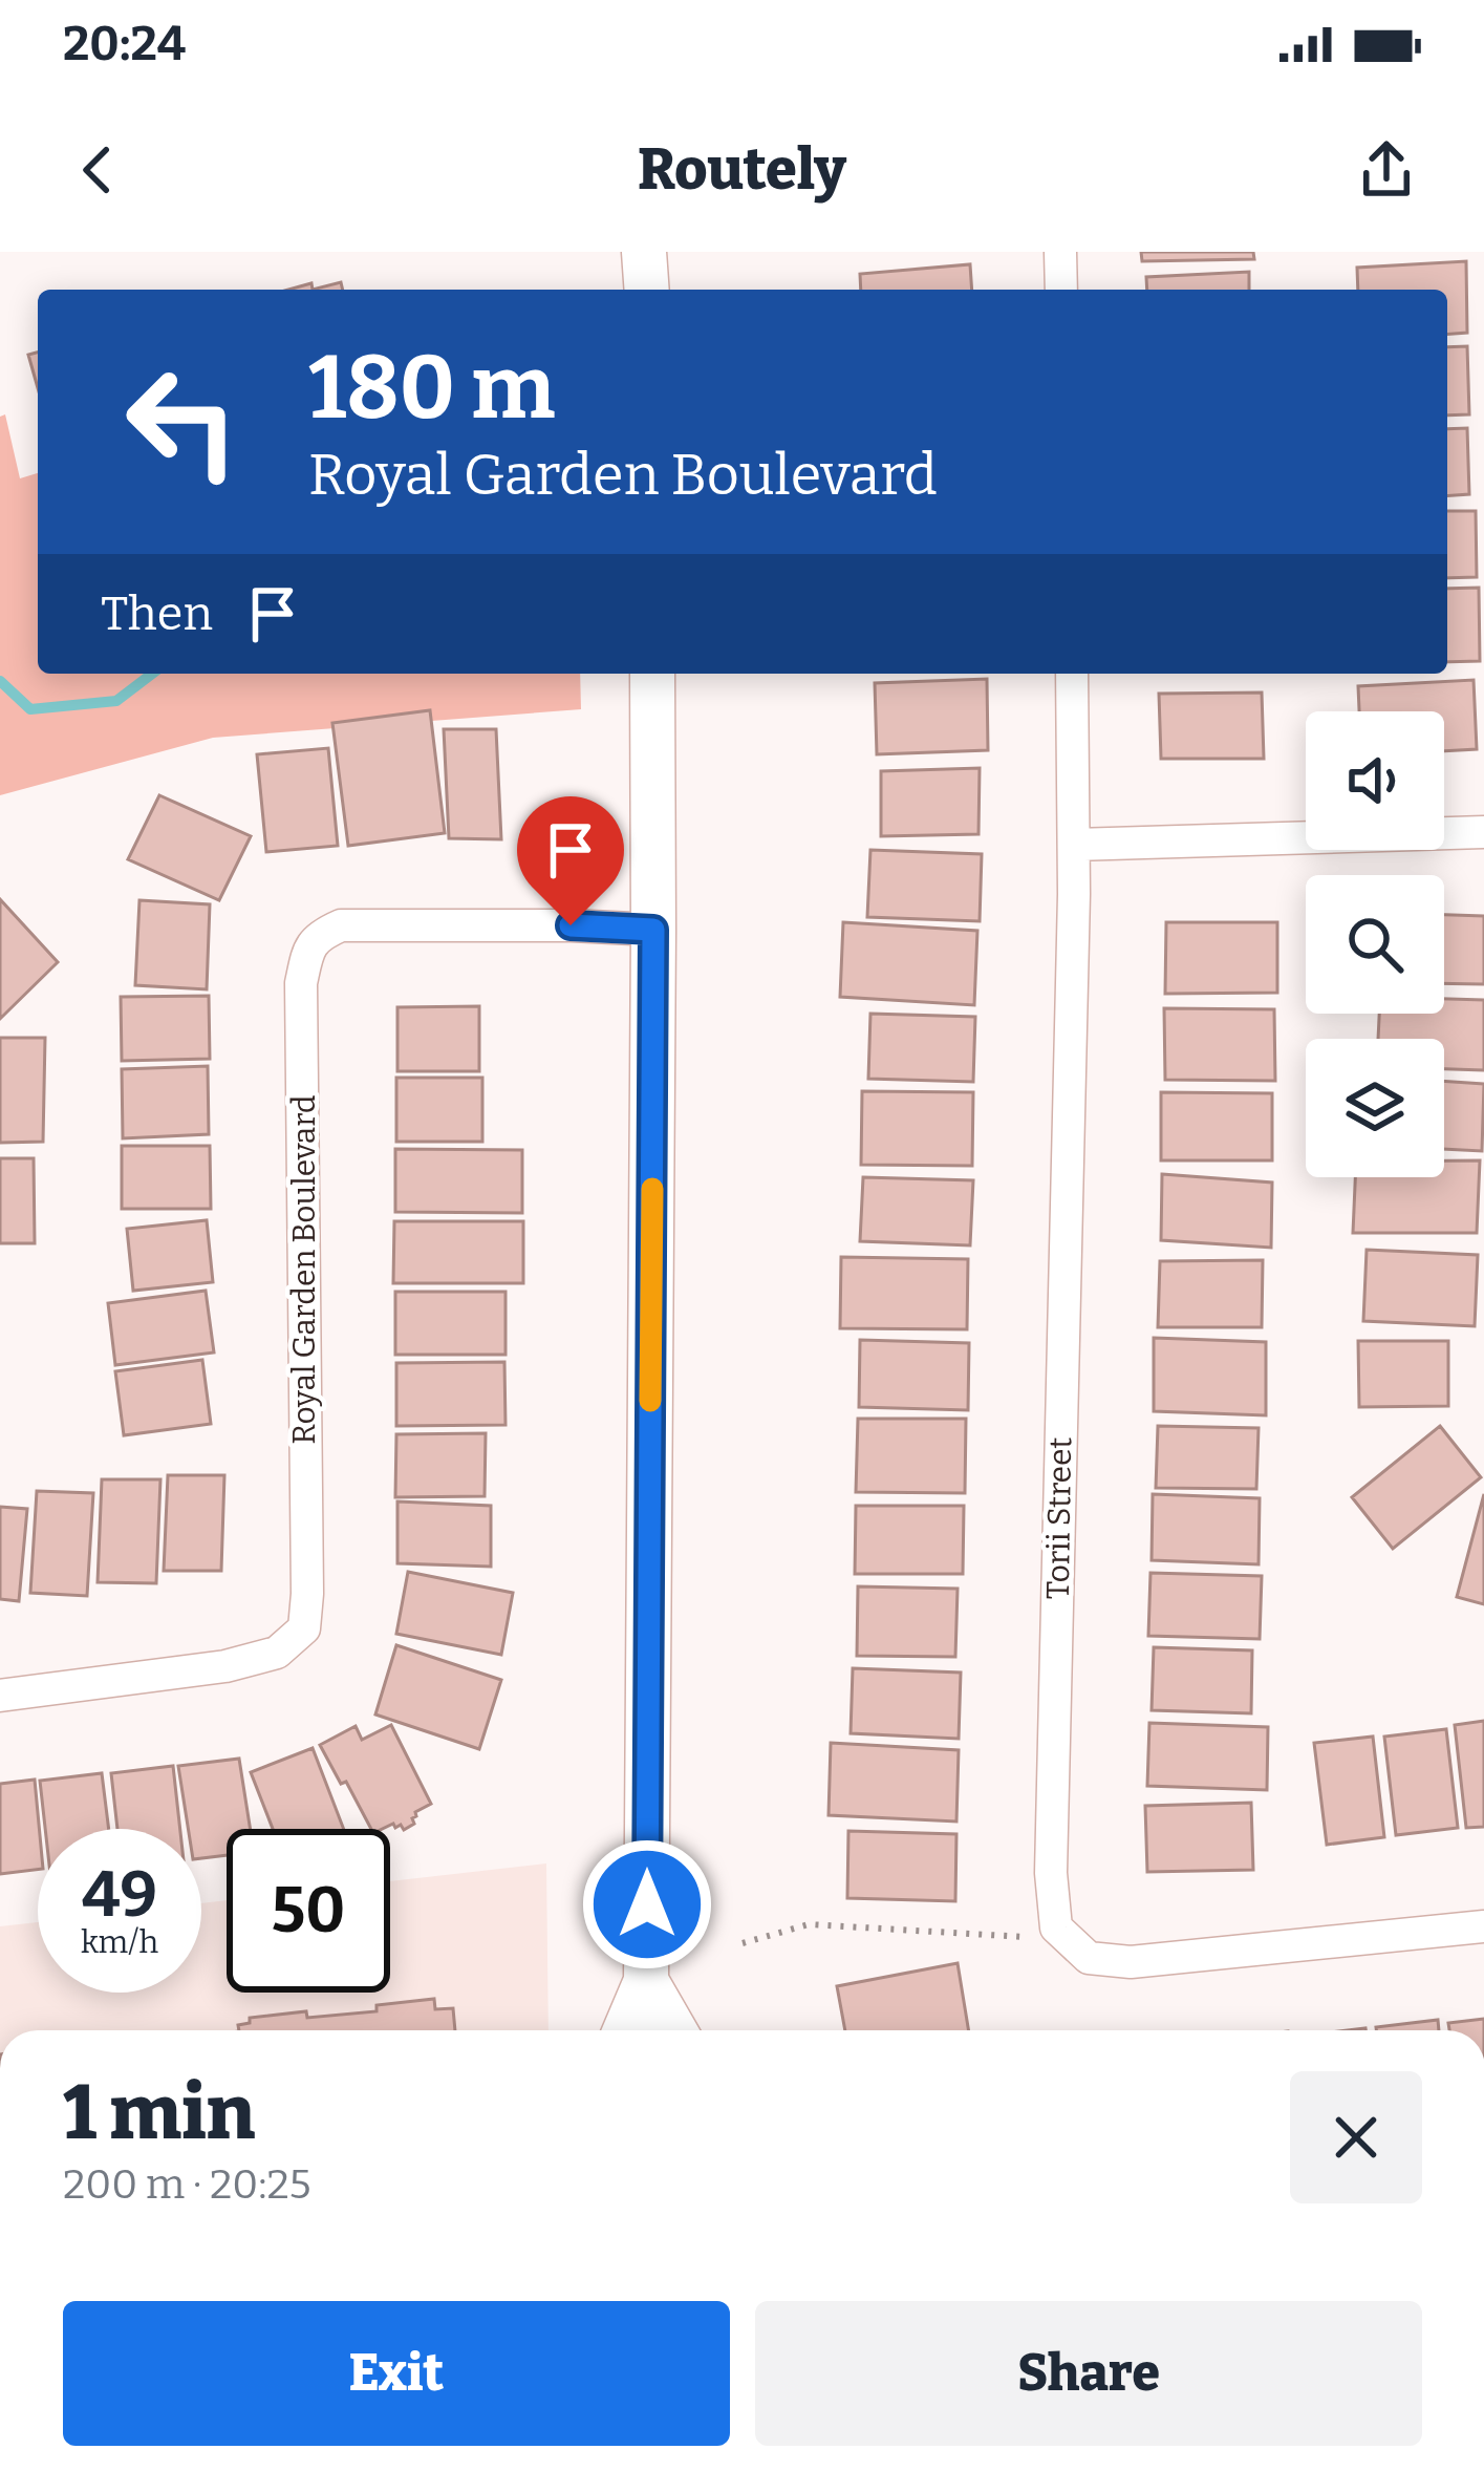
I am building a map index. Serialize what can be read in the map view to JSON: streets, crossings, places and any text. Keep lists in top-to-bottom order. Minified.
{"streets":{"street":["Royal Garden Boulevard","Torii Street"]},"page":{"status":"20:24","header":"Routely","turn":["180 m","Royal Garden Boulevard"],"then":"Then","speed":"49 km/h","limit":"50","heading":["1 min","200 m · 20:25"],"buttons":["Exit","Share"]}}
